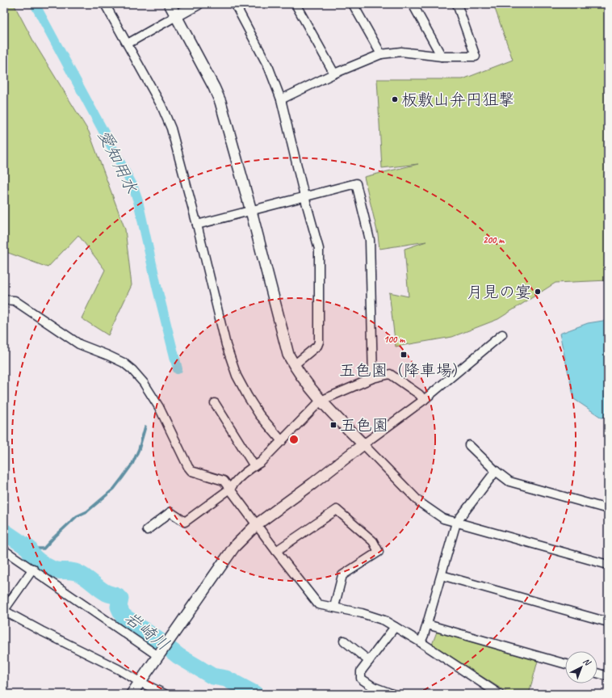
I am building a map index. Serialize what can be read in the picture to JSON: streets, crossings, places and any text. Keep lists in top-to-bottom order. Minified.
{"water":["愛知用水","岩崎川"],"places":{"other":["板敷山弁円狙撃","月見の宴"],"transit":["五色園（降車場）","五色園"]},"north":"top right","rings":["200 m","100 m"]}
